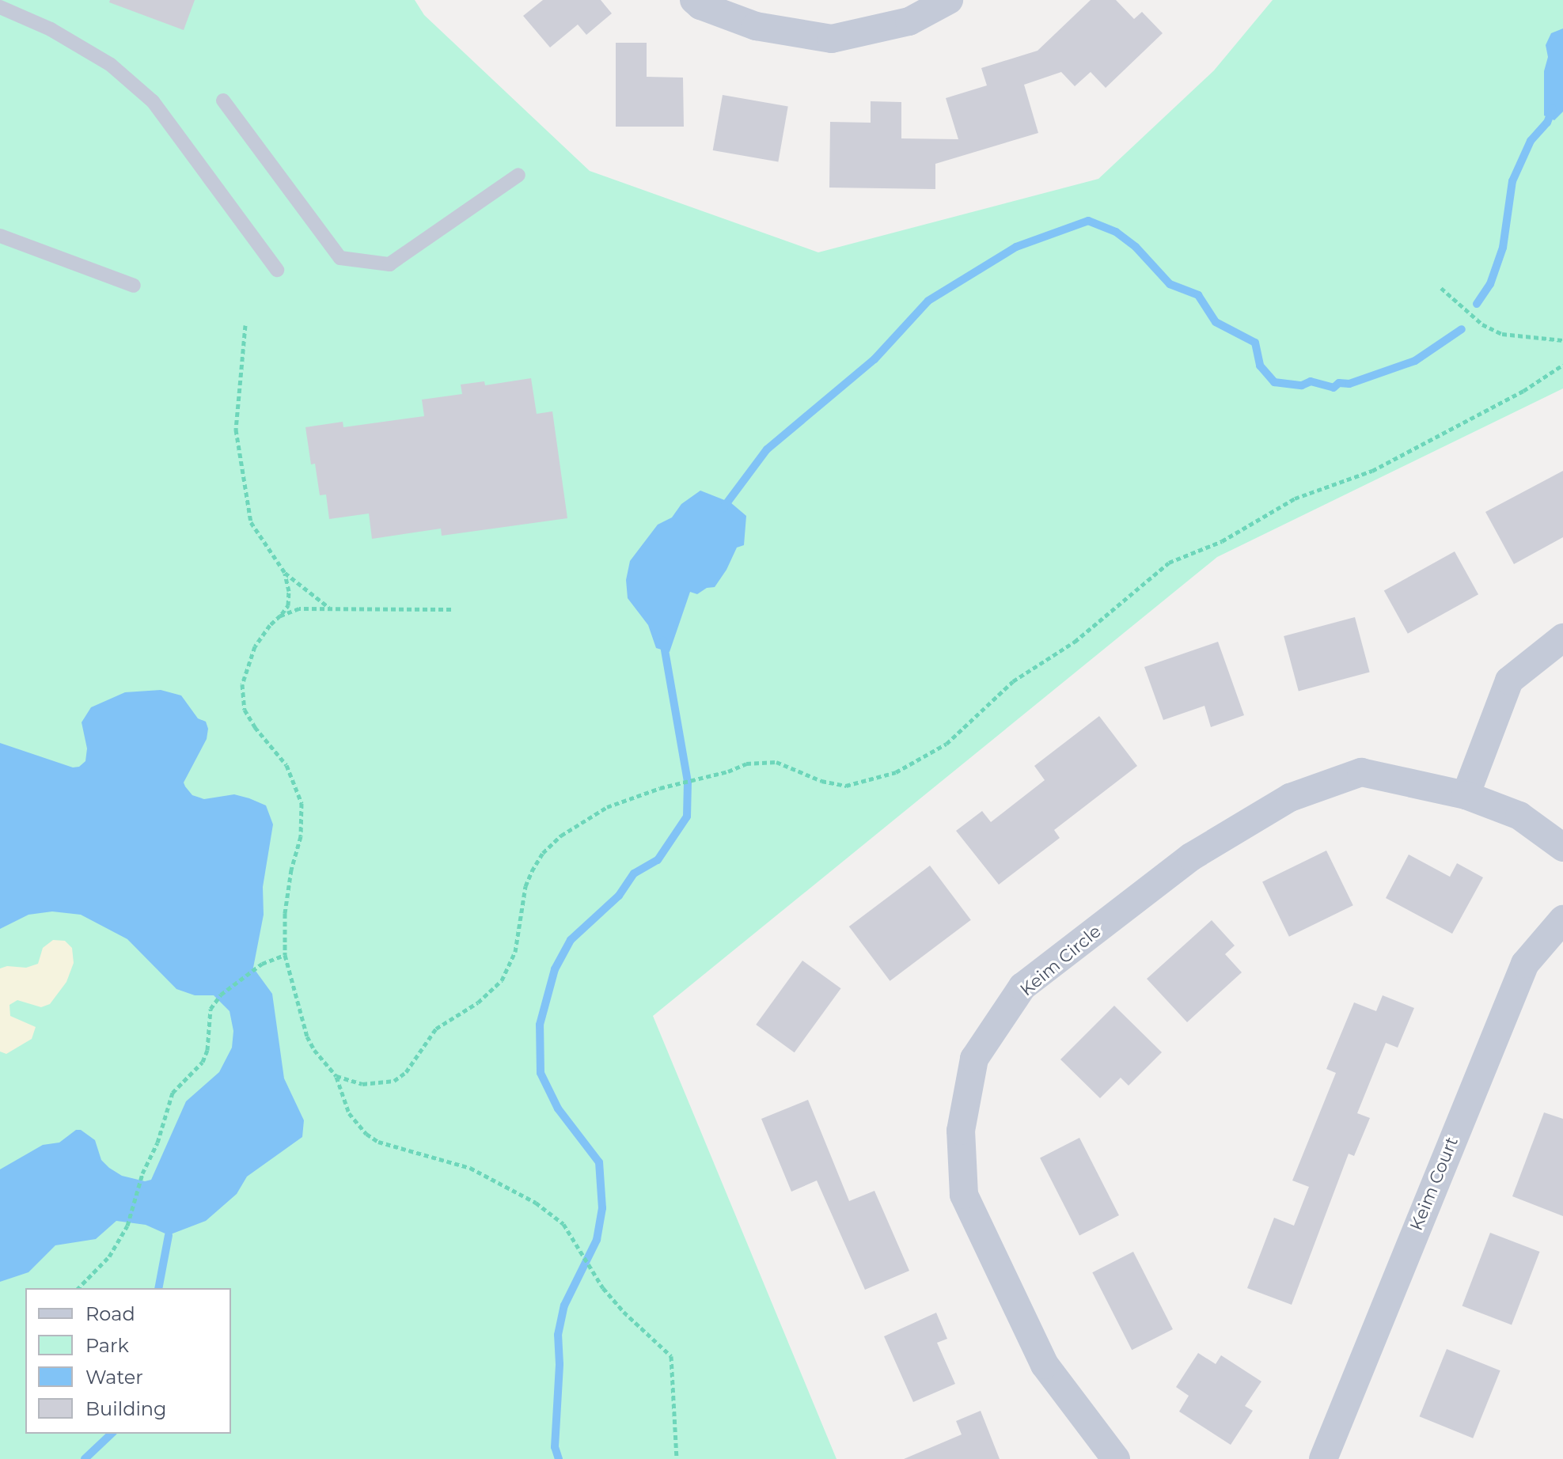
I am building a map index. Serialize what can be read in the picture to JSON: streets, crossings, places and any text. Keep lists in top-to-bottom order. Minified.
{"streets":{"street":["Keim Circle","Keim Court"]},"legend":["Road","Park","Water","Building"]}
